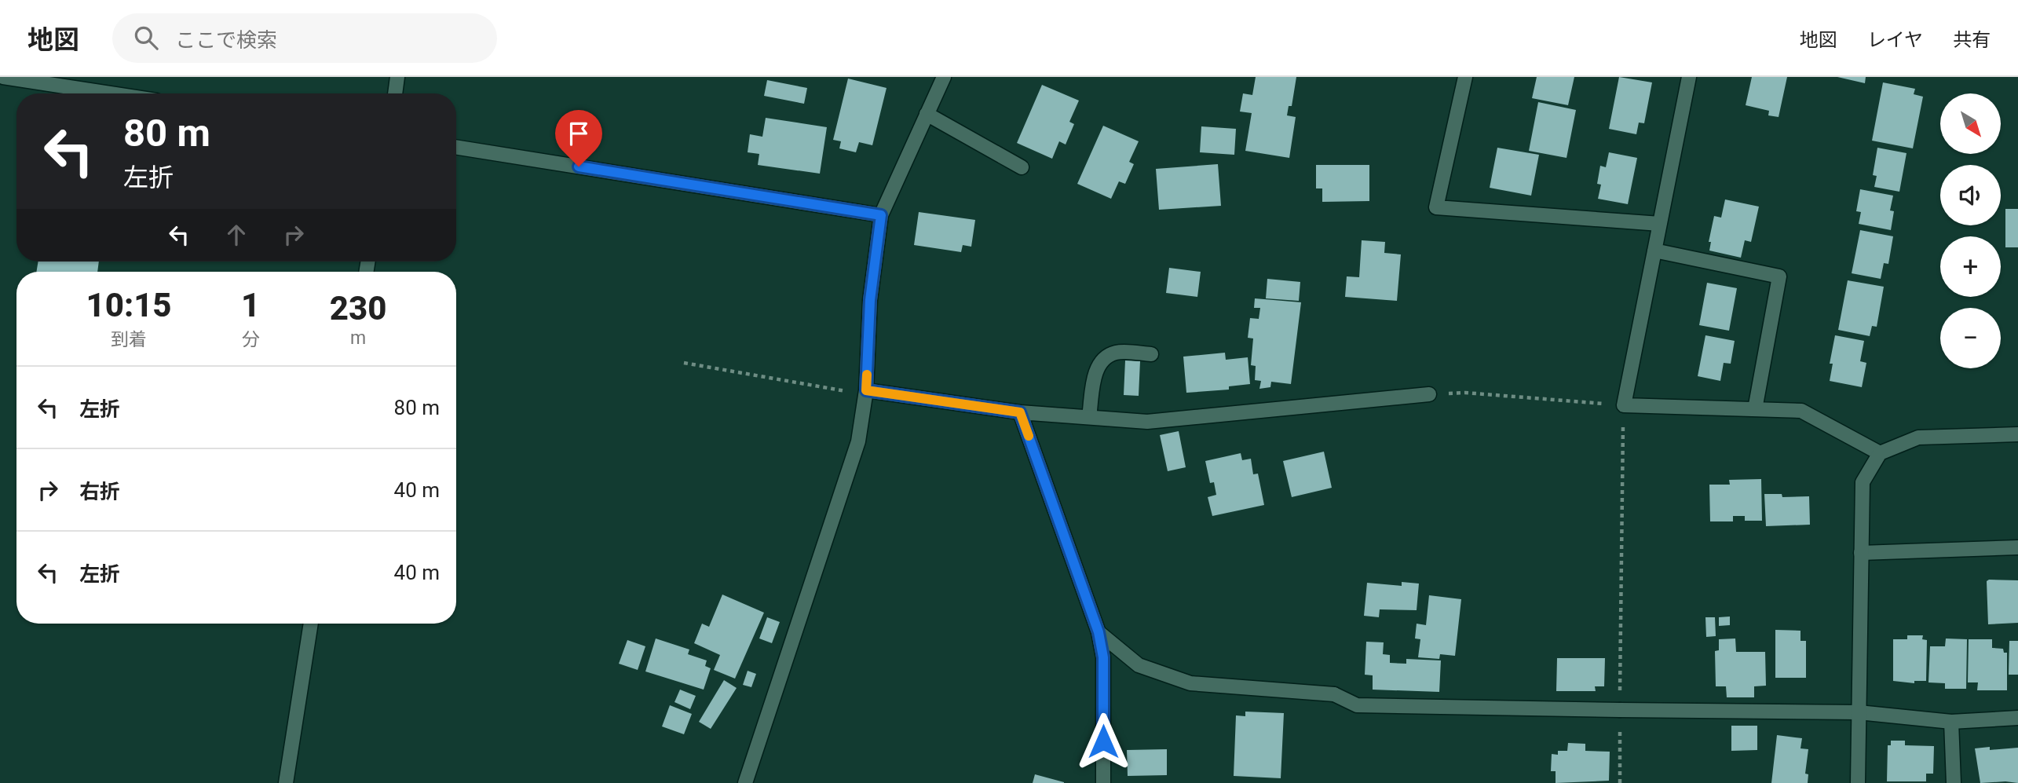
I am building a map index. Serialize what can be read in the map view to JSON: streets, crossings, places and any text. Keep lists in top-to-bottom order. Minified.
{"north":"bottom right","page":{"header":"地図","search":"ここで検索","nav":["地図","レイヤ","共有"],"map_buttons":["+","−"],"turn":["80 m","左折"],"eta":["10:15","到着","1","分","230","m"],"list":[{"name":"左折","value":"80 m"},{"name":"右折","value":"40 m"},{"name":"左折","value":"40 m"}]}}
